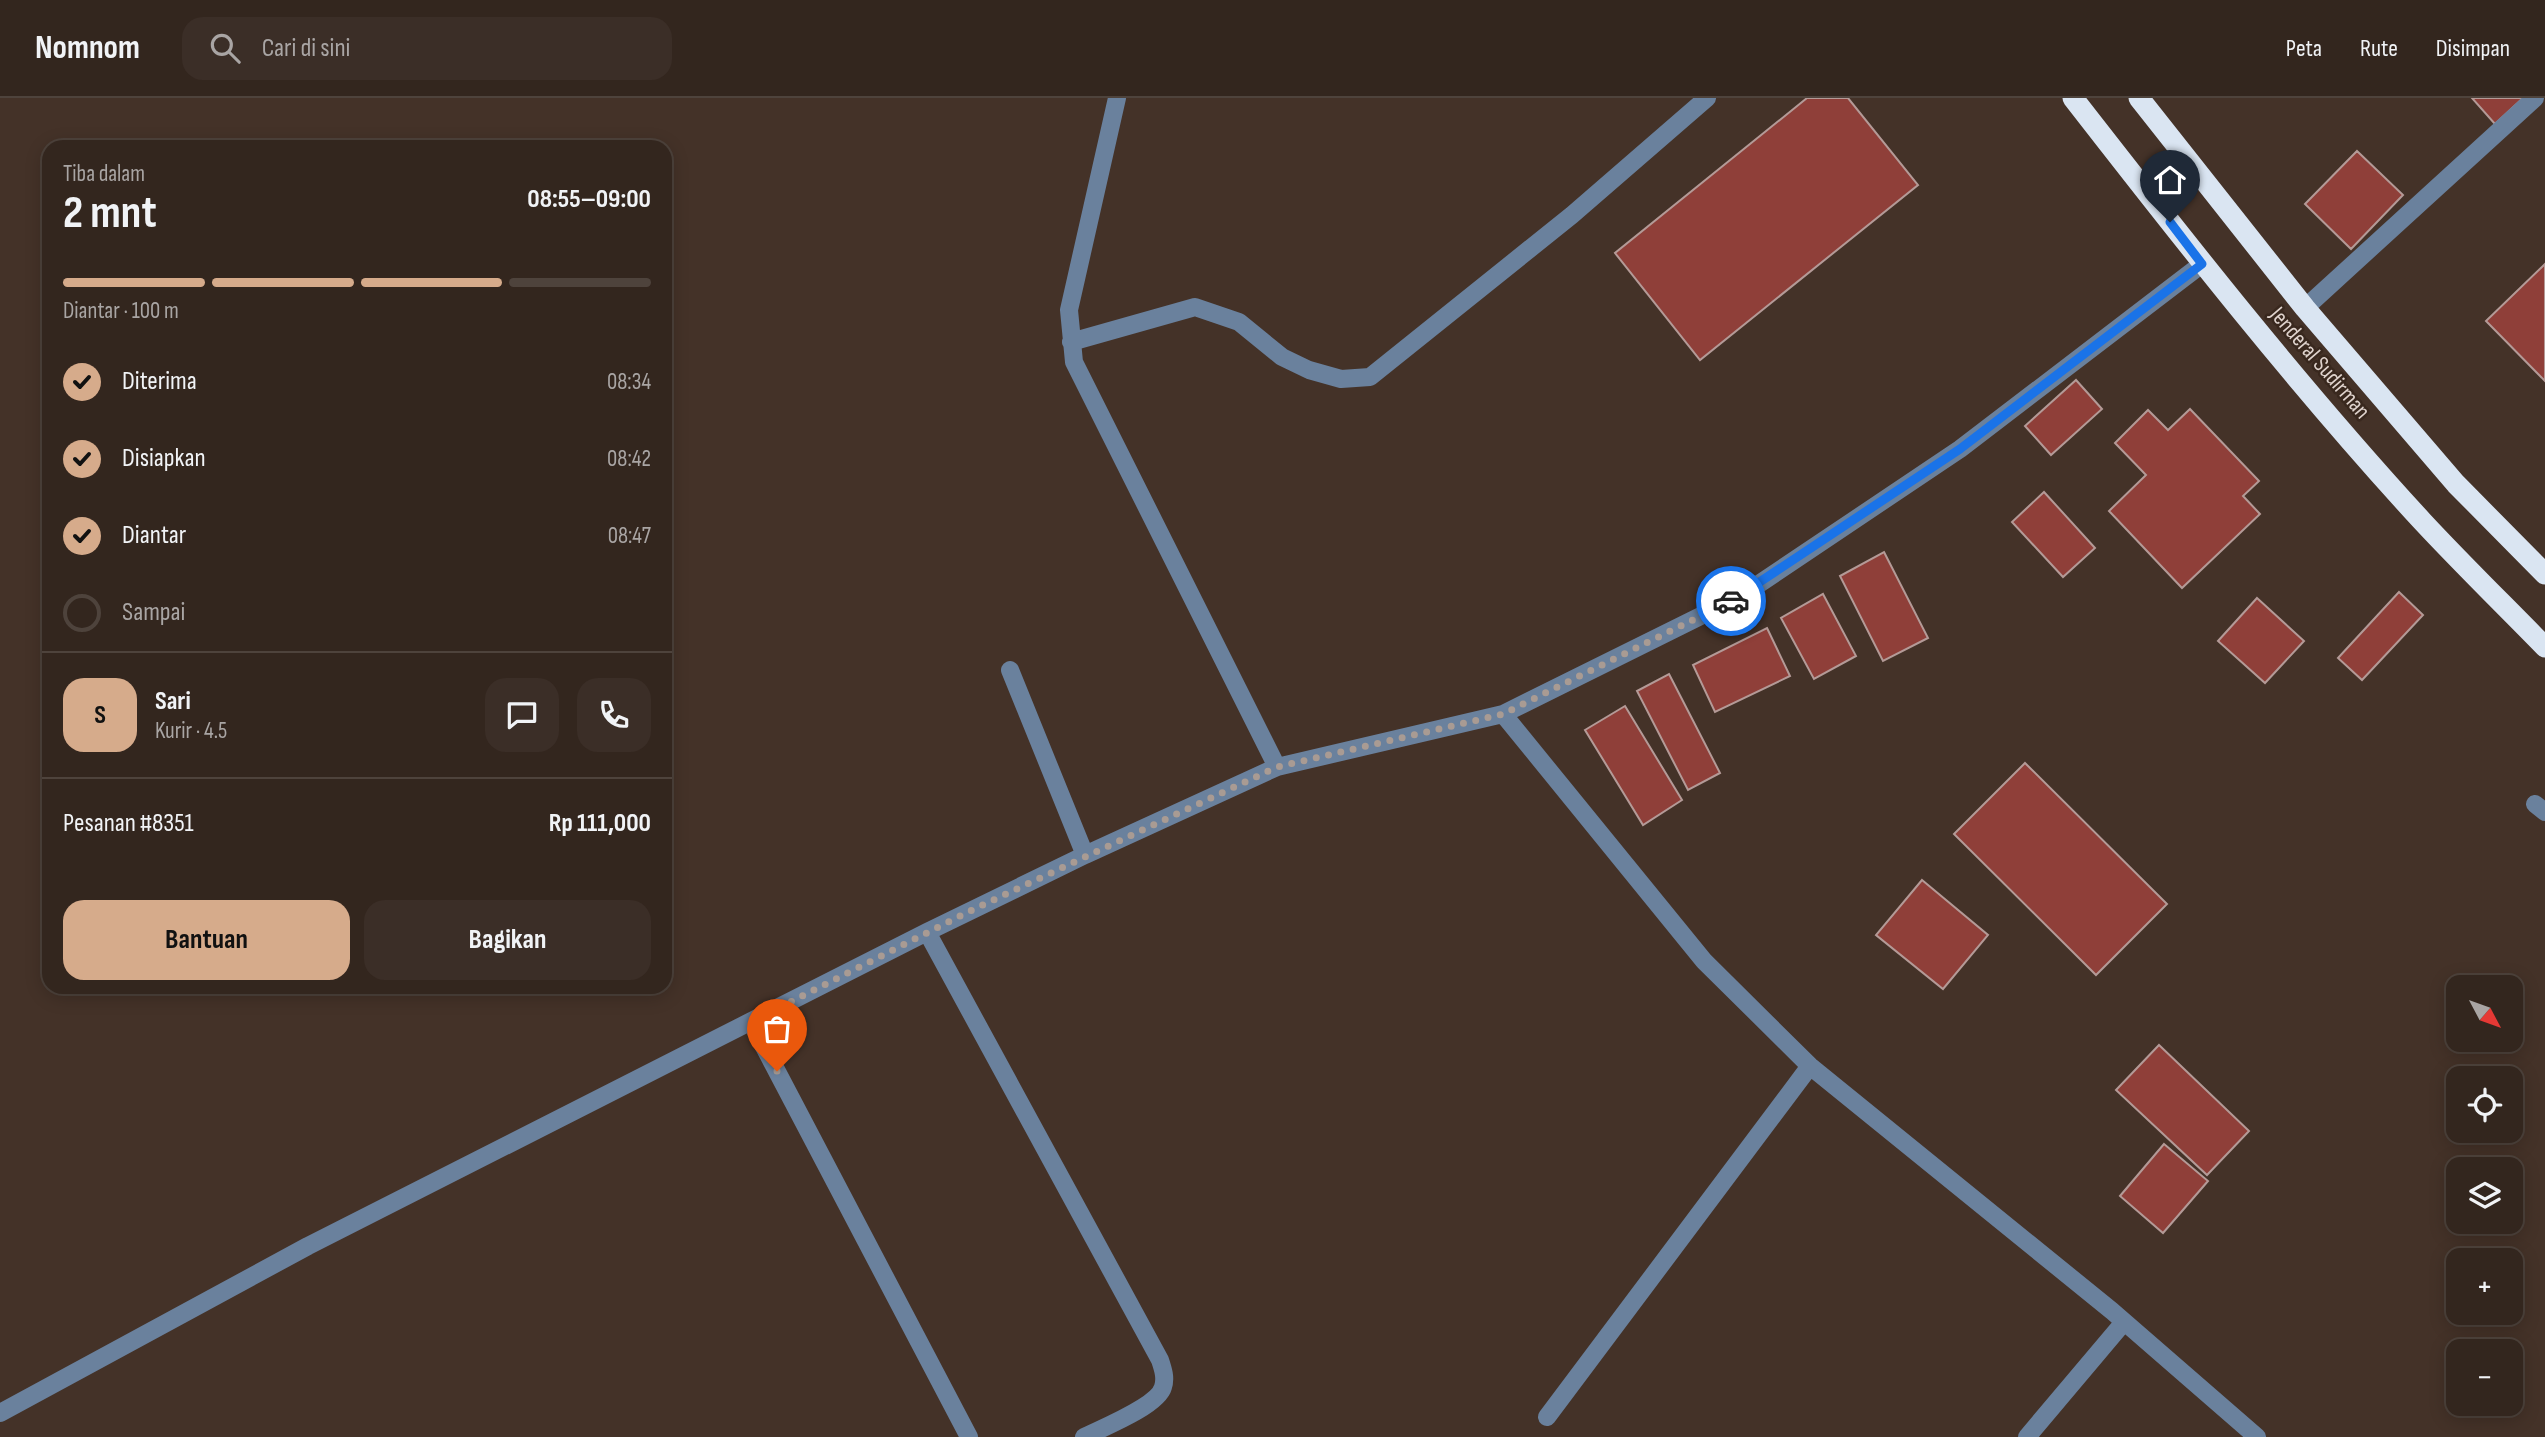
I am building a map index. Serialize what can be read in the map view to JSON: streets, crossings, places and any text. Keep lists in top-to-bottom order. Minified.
{"streets":{"highway":["Jenderal Sudirman"]},"north":"bottom right","page":{"header":"Nomnom","search":"Cari di sini","nav":["Peta","Rute","Disimpan"],"heading":["2 mnt","Tiba dalam","08:55–09:00"],"panel":["Sari","Kurir · 4.5","Pesanan #8351","Rp 111,000"],"bar":"Diantar · 100 m","list":[["Diterima","08:34"],["Disiapkan","08:42"],["Diantar","08:47"],"Sampai"],"round":"S","buttons":["Bantuan","Bagikan"],"map_buttons":["+","−"]}}
